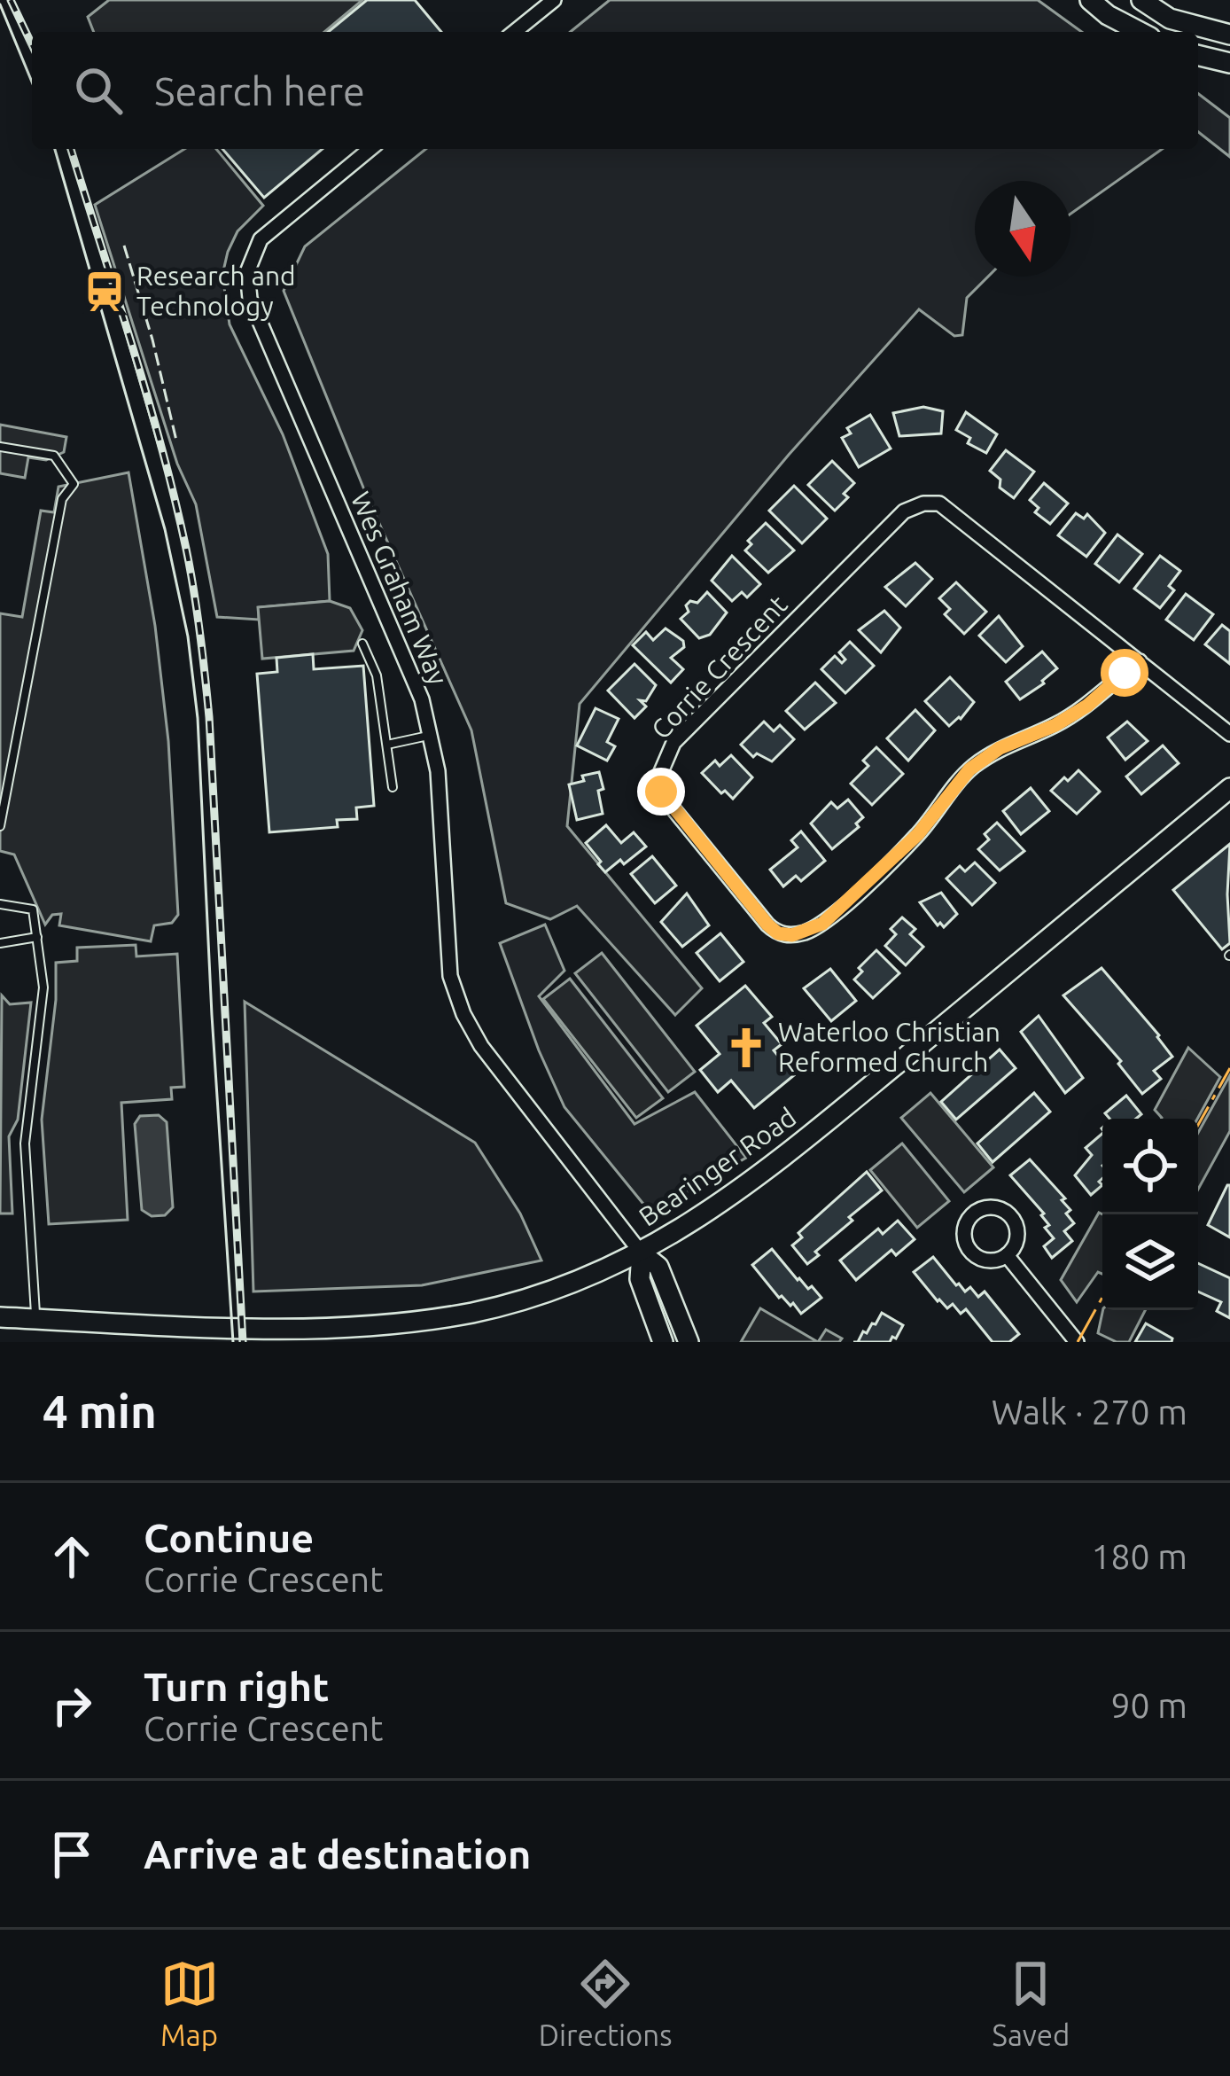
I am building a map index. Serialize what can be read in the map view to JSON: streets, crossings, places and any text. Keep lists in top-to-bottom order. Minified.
{"streets":{"street":["Wes Graham Way","Corrie Crescent","Bearinger Road"]},"crossings":[["Wes Graham Way","Bearinger Road"]],"places":{"station":["Research and Technology"],"church":["Waterloo Christian Reformed Church"]},"north":"bottom","page":{"search":"Search here","heading":["4 min","Walk · 270 m"],"list":[["Continue","Corrie Crescent","180 m"],["Turn right","Corrie Crescent","90 m"],"Arrive at destination"],"nav":["Map","Directions","Saved"]}}
